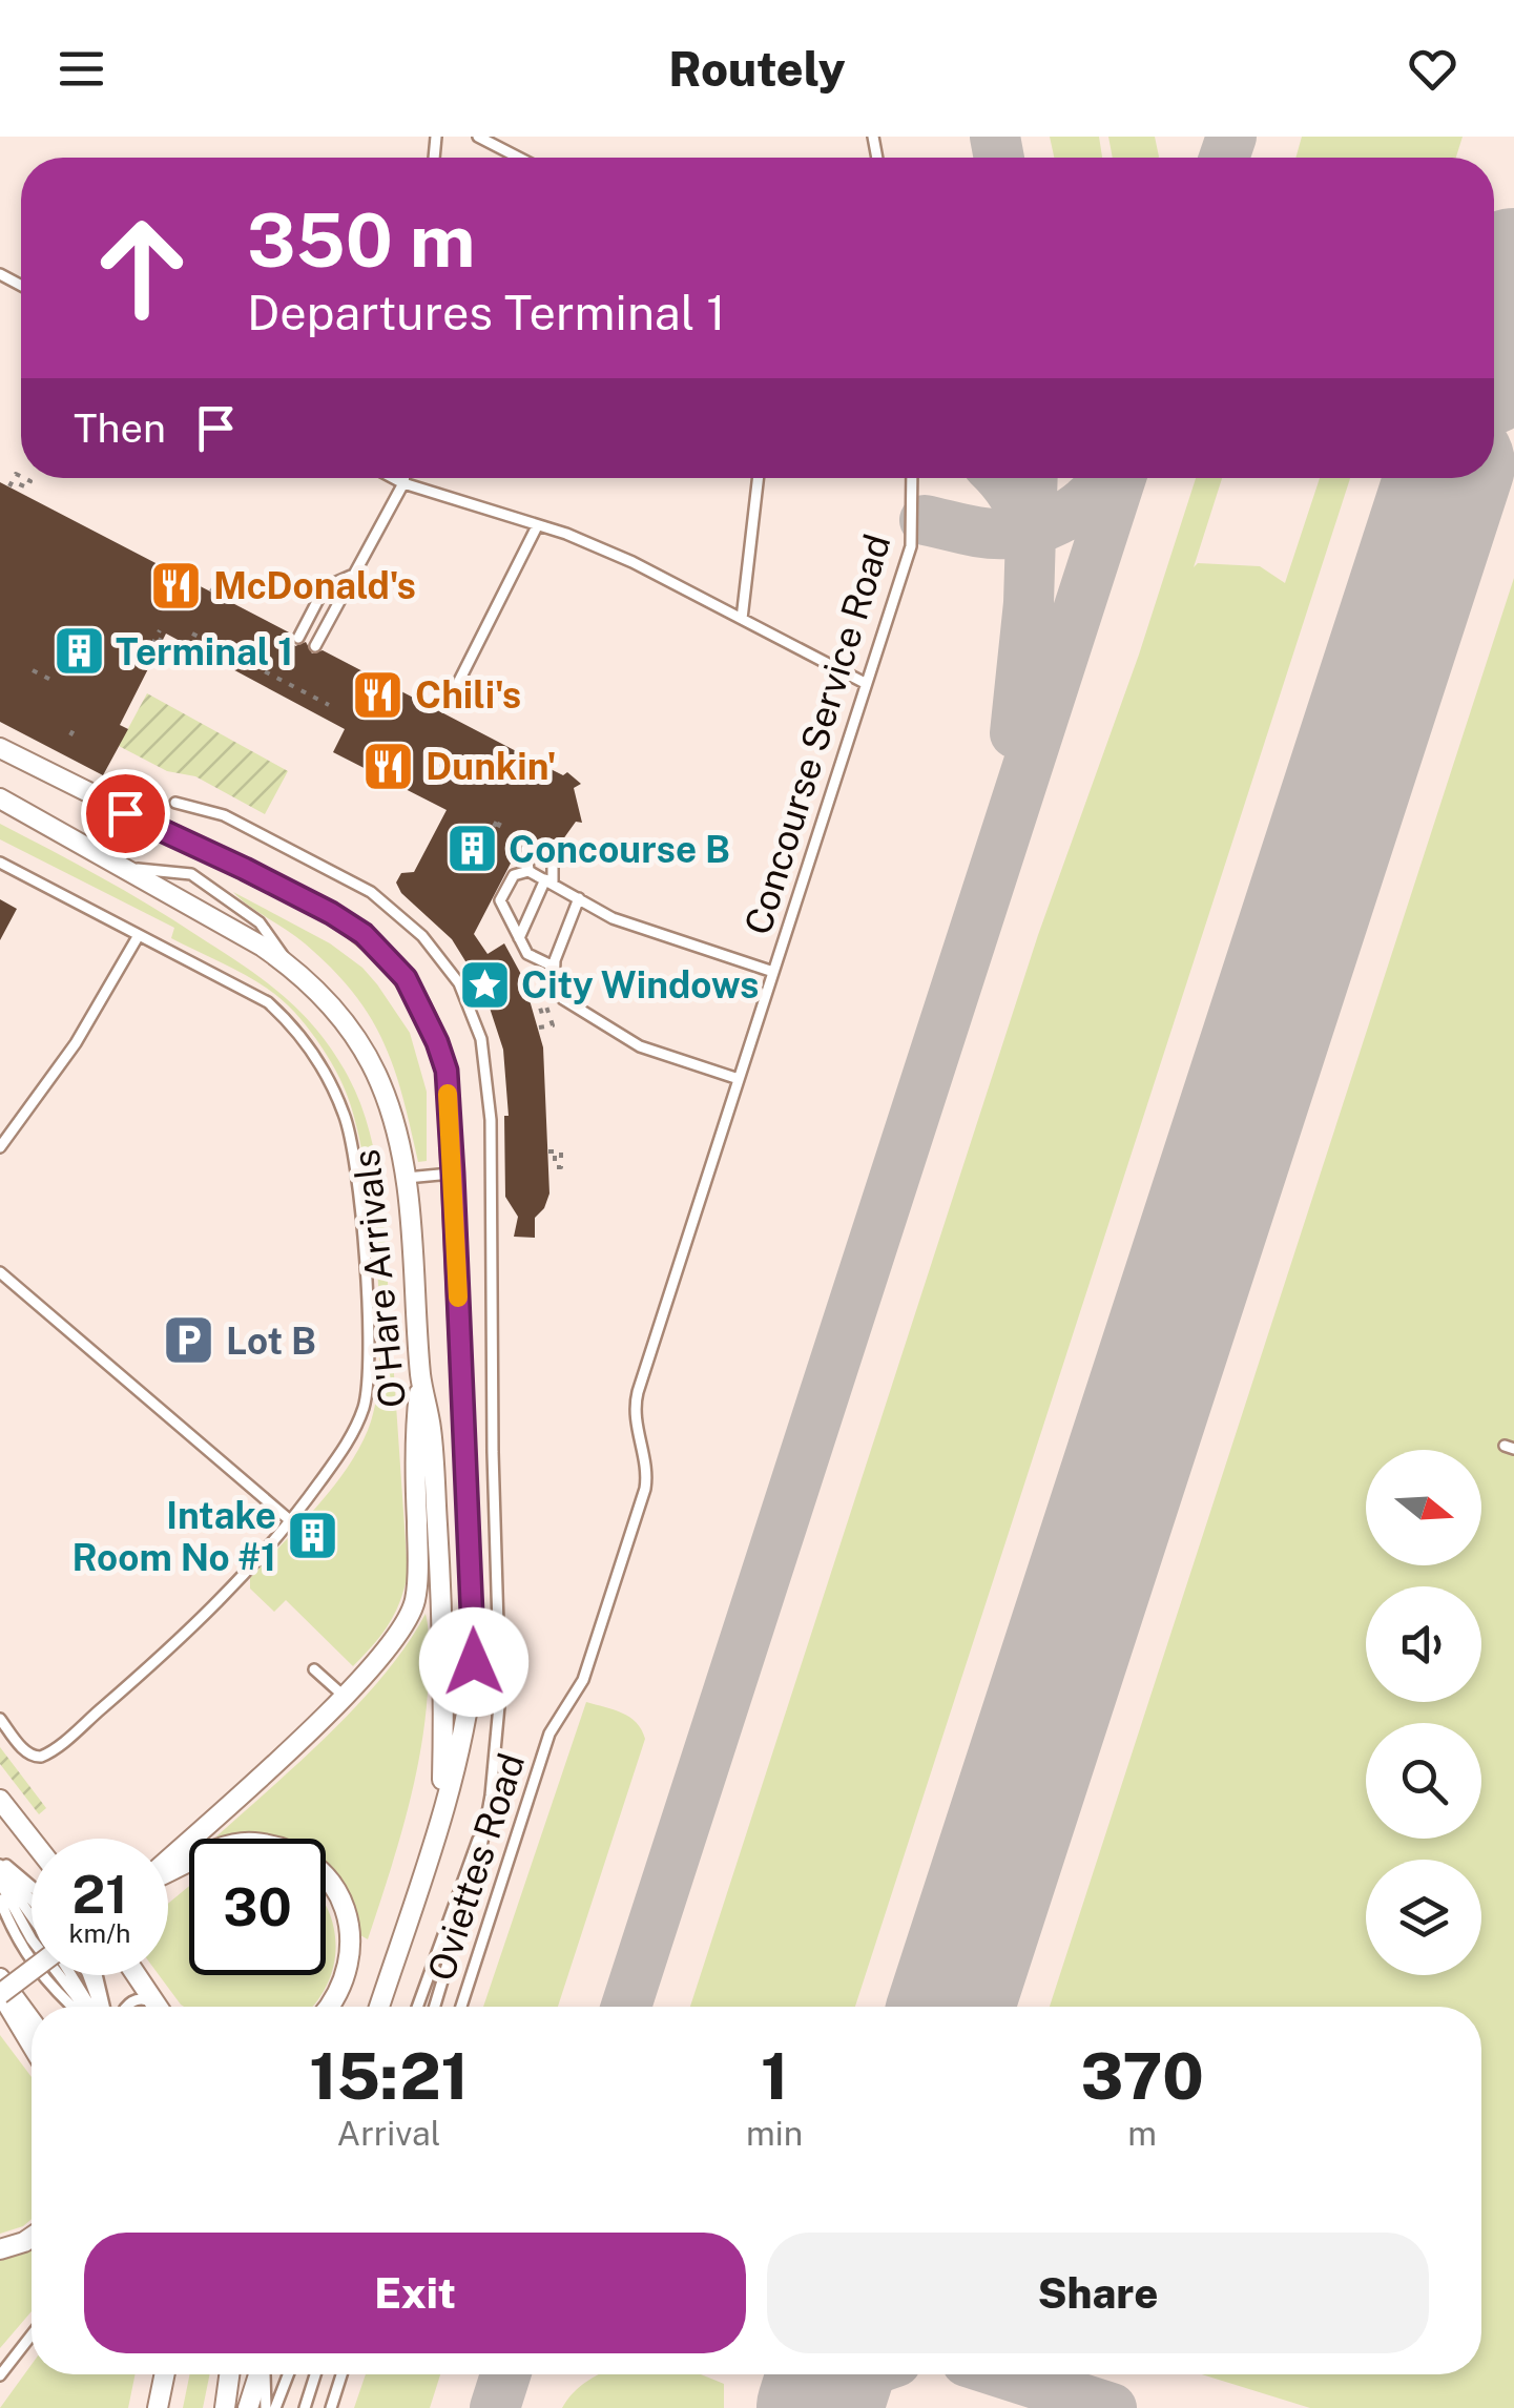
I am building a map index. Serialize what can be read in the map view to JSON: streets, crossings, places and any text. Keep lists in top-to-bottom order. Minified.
{"streets":{"street":["O'Hare Arrivals"],"lane":["Concourse Service Road","Oviettes Road"]},"crossings":[["Concourse Service Road","Oviettes Road"]],"places":{"restaurant":["McDonald's","Chili's","Dunkin'"],"building":["Terminal 1","Concourse B","Intake Room No #1"],"place":["City Windows"],"parking":["Lot B"]},"north":"right","page":{"header":"Routely","turn":["350 m","Departures Terminal 1"],"then":"Then","speed":"21 km/h","limit":"30","eta":["15:21","Arrival","1","min","370","m"],"buttons":["Exit","Share"]}}
